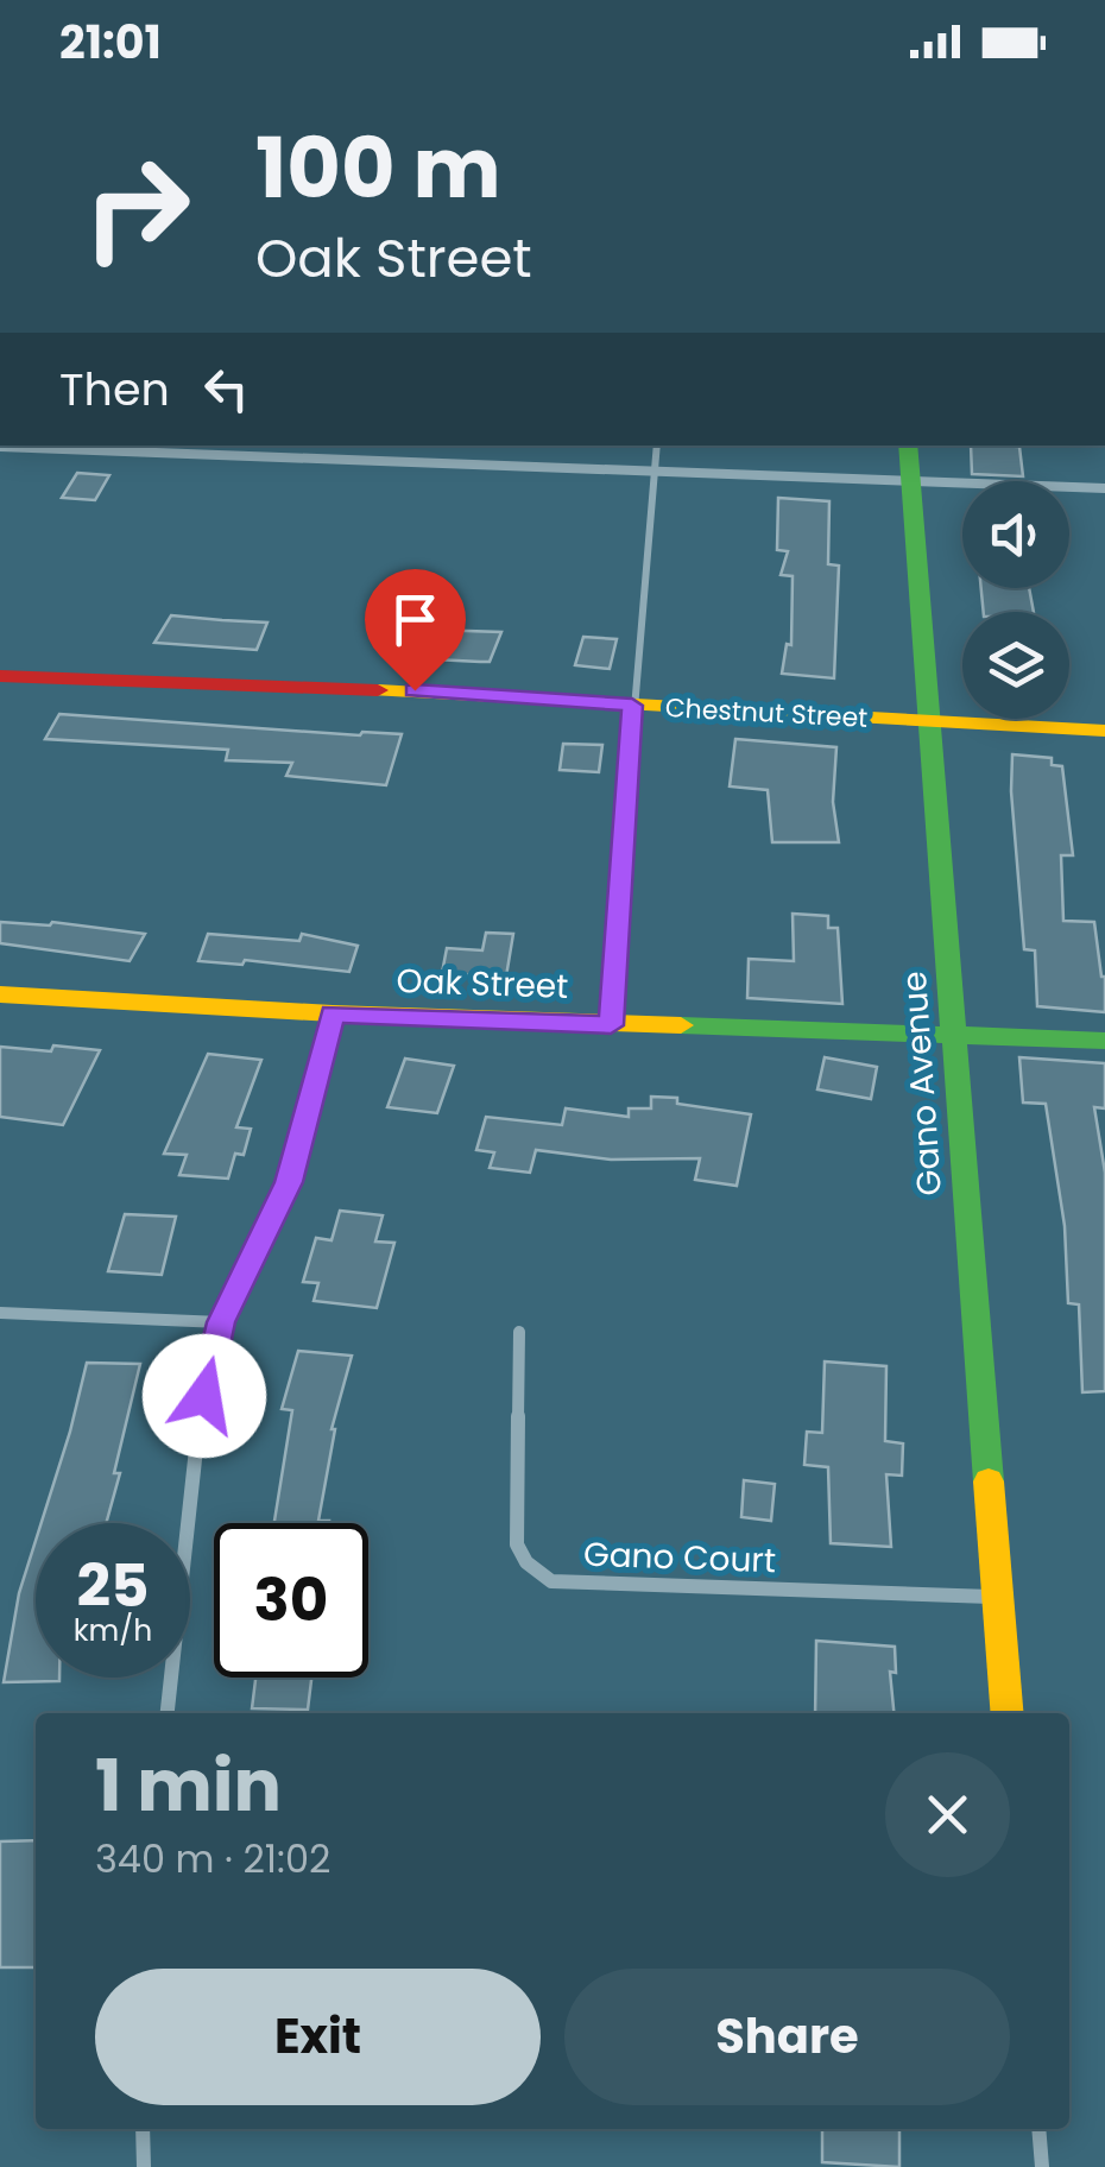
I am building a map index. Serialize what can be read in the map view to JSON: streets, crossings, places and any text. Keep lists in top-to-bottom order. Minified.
{"streets":{"street":["Chestnut Street","Oak Street","Gano Avenue","Gano Court"]},"crossings":[["Chestnut Street","Gano Avenue"],["Oak Street","Gano Avenue"],["Gano Avenue","Gano Court"]],"page":{"status":"21:01","turn":["100 m","Oak Street"],"then":"Then","speed":"25 km/h","limit":"30","heading":["1 min","340 m · 21:02"],"buttons":["Exit","Share"]}}
